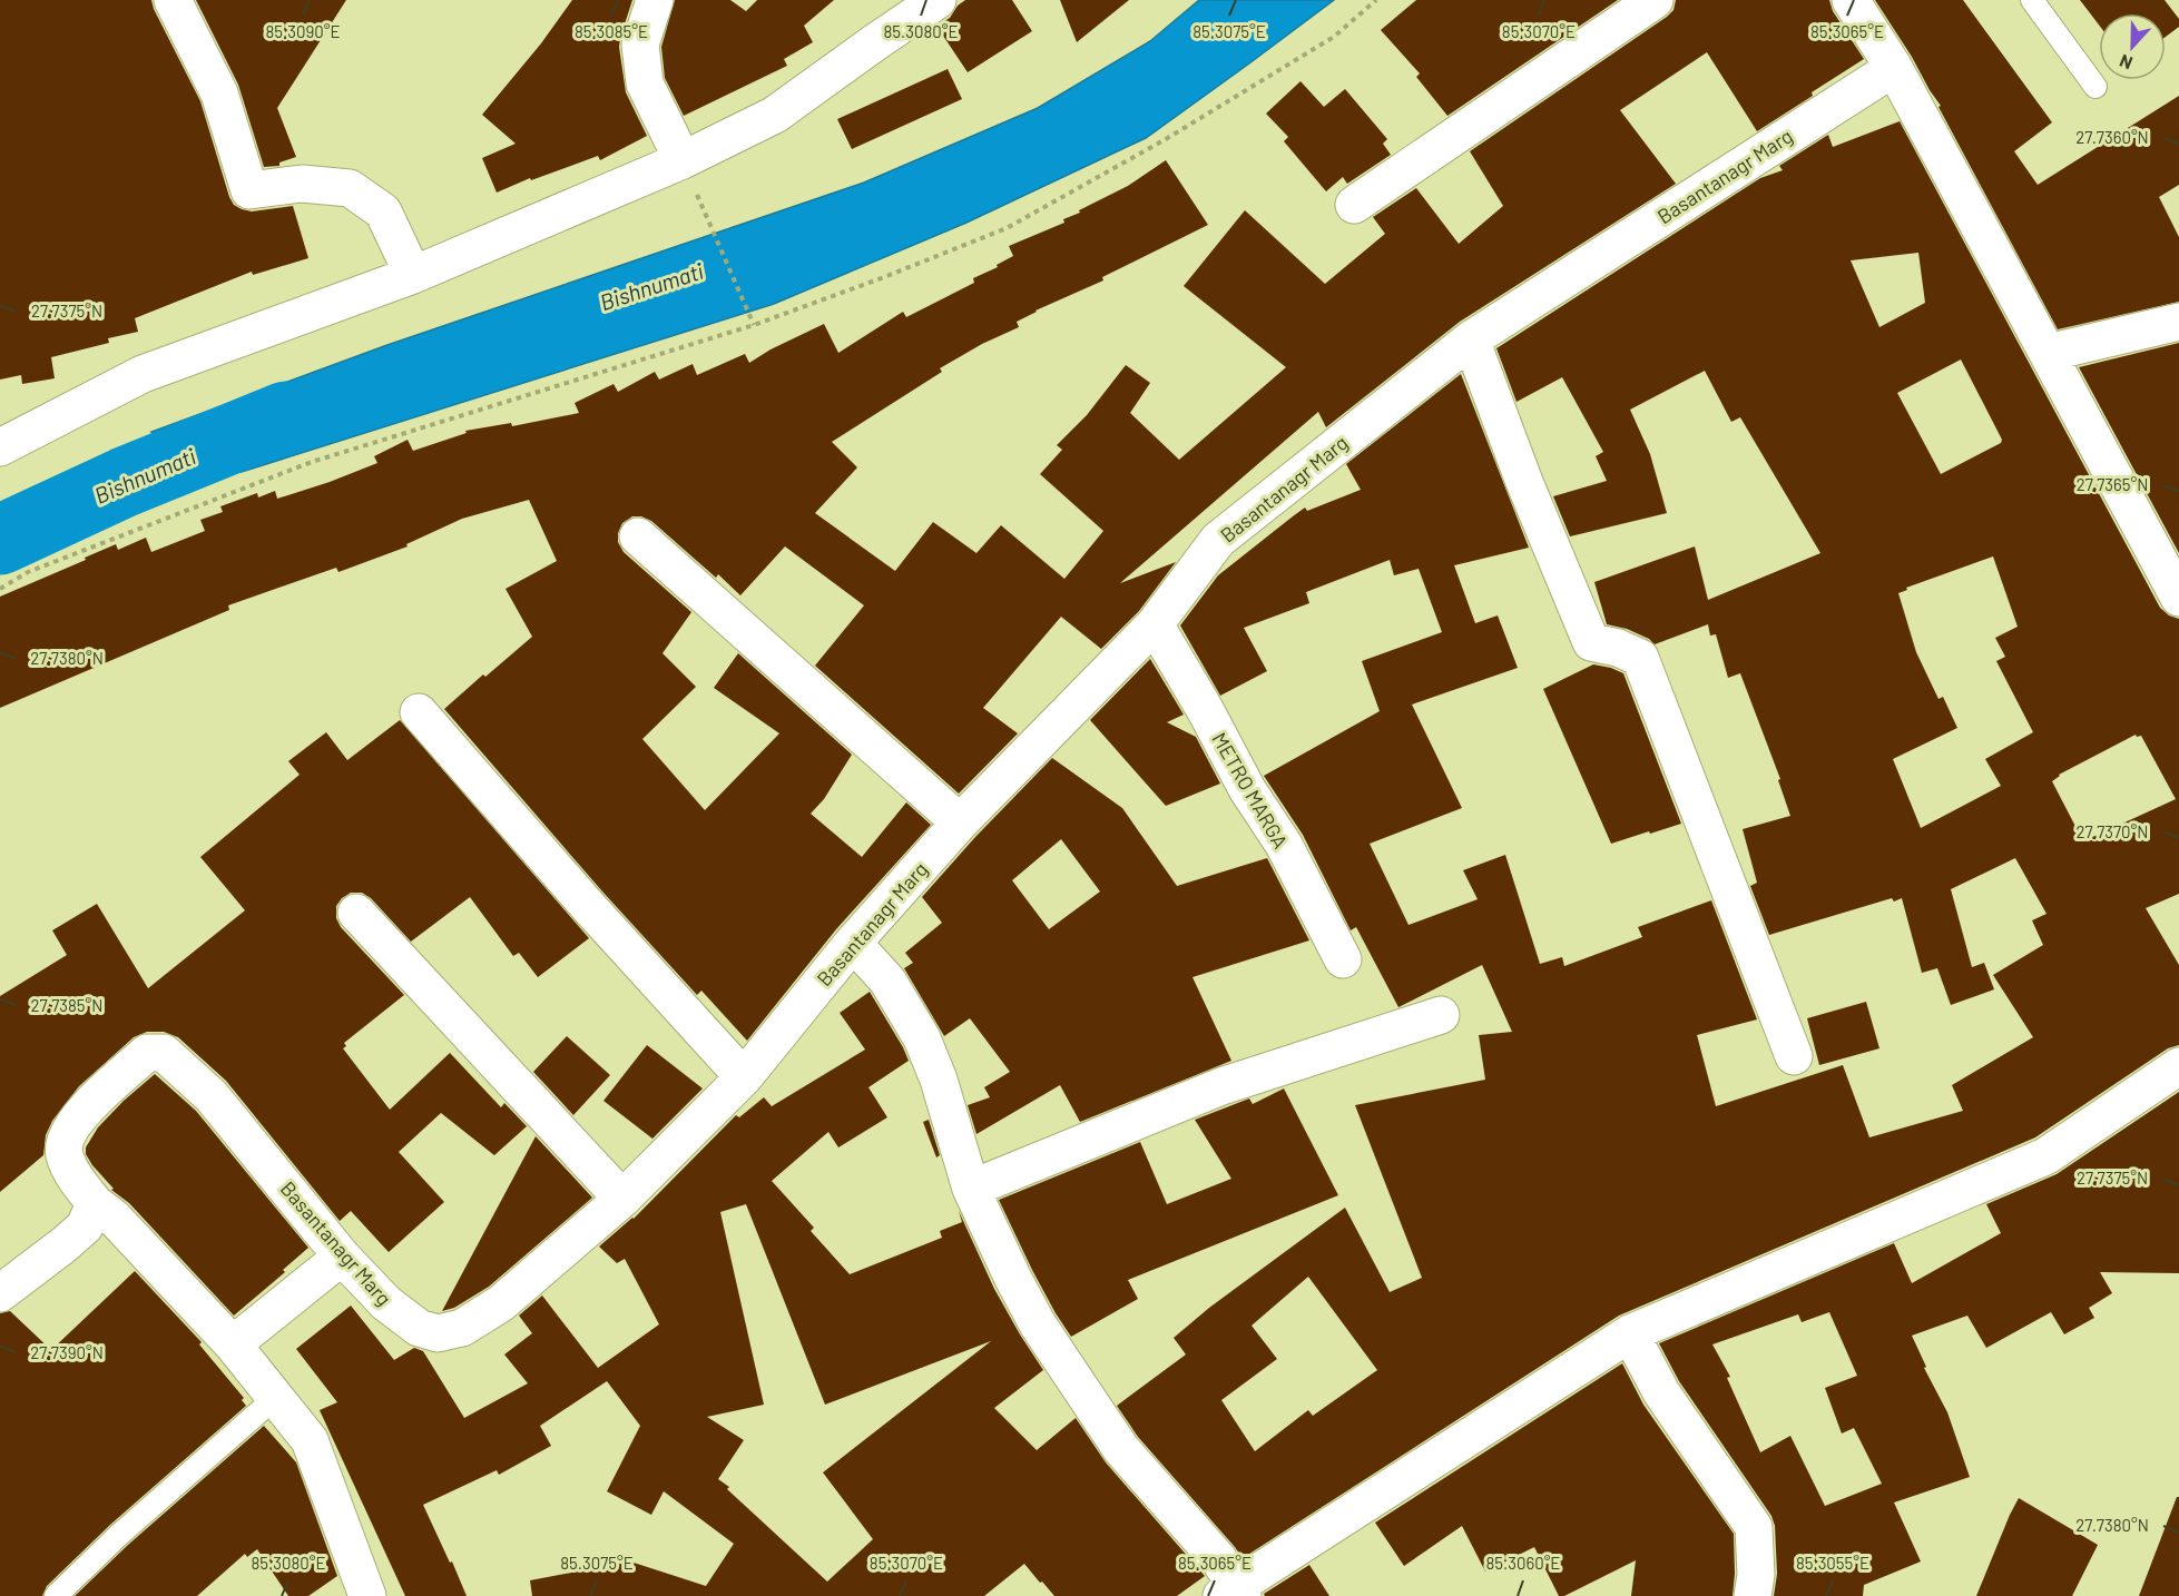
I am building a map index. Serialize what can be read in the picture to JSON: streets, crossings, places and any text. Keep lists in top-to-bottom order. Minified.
{"streets":{"street":["Basantanagr Marg","METRO MARGA"]},"crossings":[["Basantanagr Marg","METRO MARGA"]],"water":["Bishnumati"],"north":"bottom","coordinates":["85.3090°E","85.3085°E","85.3080°E","85.3075°E","85.3070°E","85.3065°E","27.7360°N","27.7375°N","27.7365°N","27.7380°N","27.7370°N","27.7385°N","27.7390°N","85.3060°E","85.3055°E"]}
